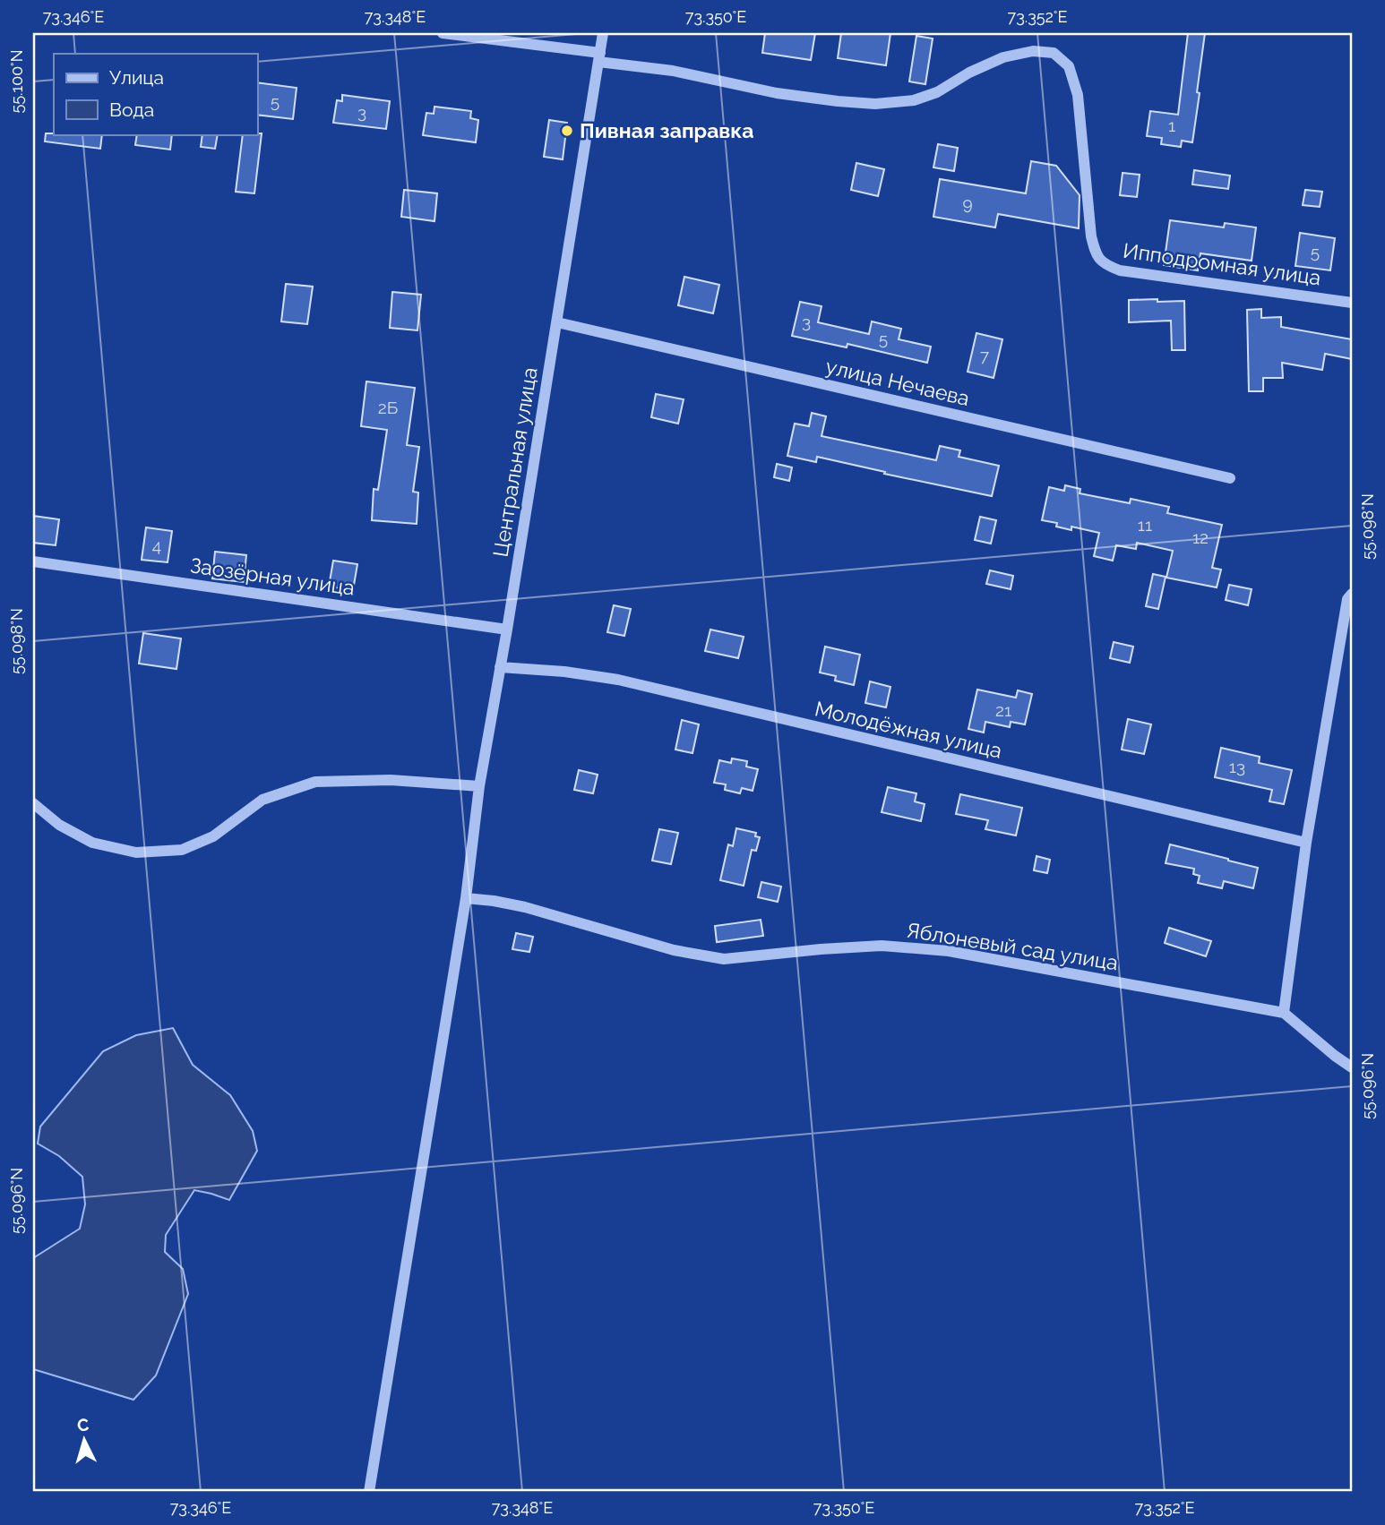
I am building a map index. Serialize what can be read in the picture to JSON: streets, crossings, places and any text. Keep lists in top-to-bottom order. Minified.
{"streets":{"street":["Ипподромная улица","улица Нечаева","Центральная улица","Заозёрная улица","Молодёжная улица","Яблоневый сад улица"]},"crossings":[["Ипподромная улица","Центральная улица"],["улица Нечаева","Центральная улица"],["Центральная улица","Заозёрная улица"],["Центральная улица","Молодёжная улица"],["Центральная улица","Яблоневый сад улица"]],"places":["Пивная заправка"],"house_numbers":["5","3","1","9","5","3","5","7","2Б","11","12","4","21","13"],"legend":["Улица","Вода"],"north":"top","coordinates":["73.346°E","73.348°E","73.350°E","73.352°E","55.100°N","55.098°N","55.096°N"]}
